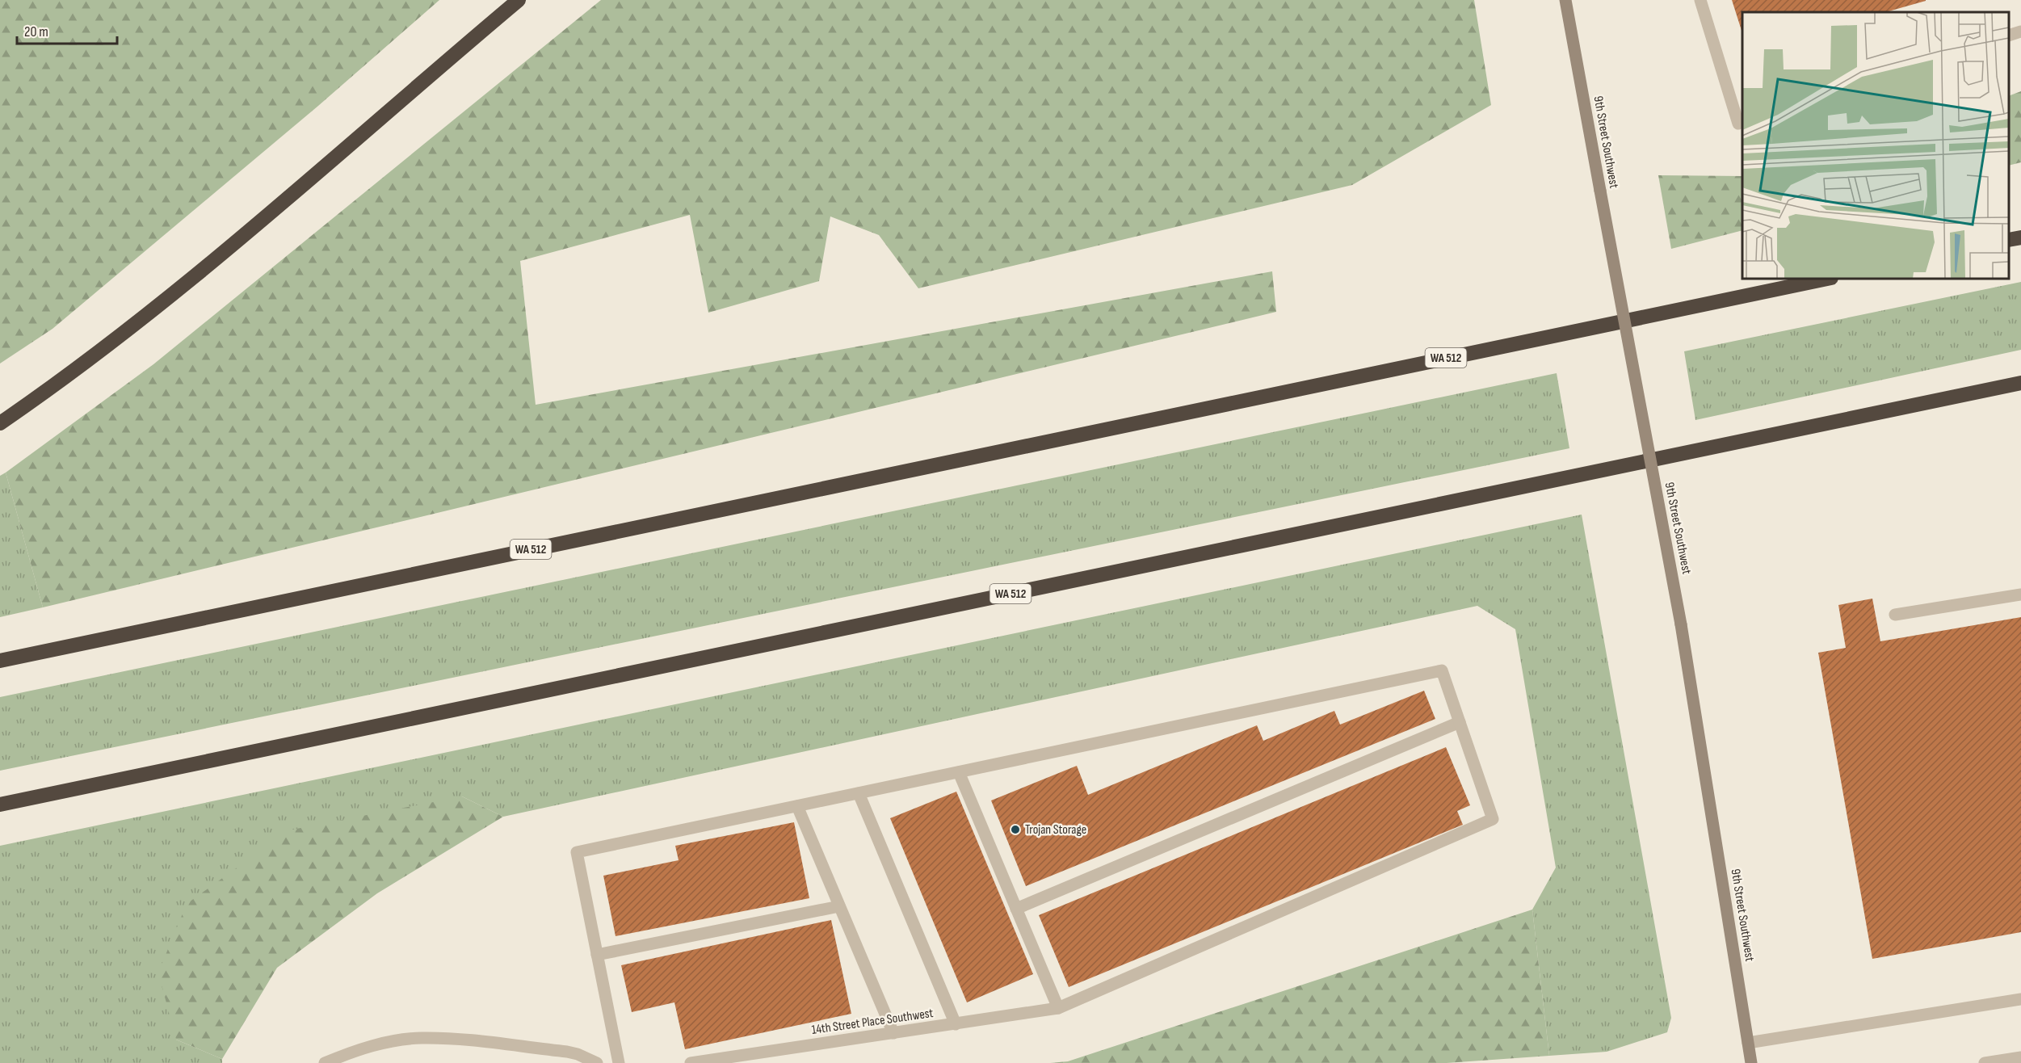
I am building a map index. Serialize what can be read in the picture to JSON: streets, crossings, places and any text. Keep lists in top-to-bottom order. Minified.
{"streets":{"highway":["WA 512"],"main road":["9th Street Southwest"],"lane":["14th Street Place Southwest"]},"places":["Trojan Storage"],"scale_bar":"20 m"}
